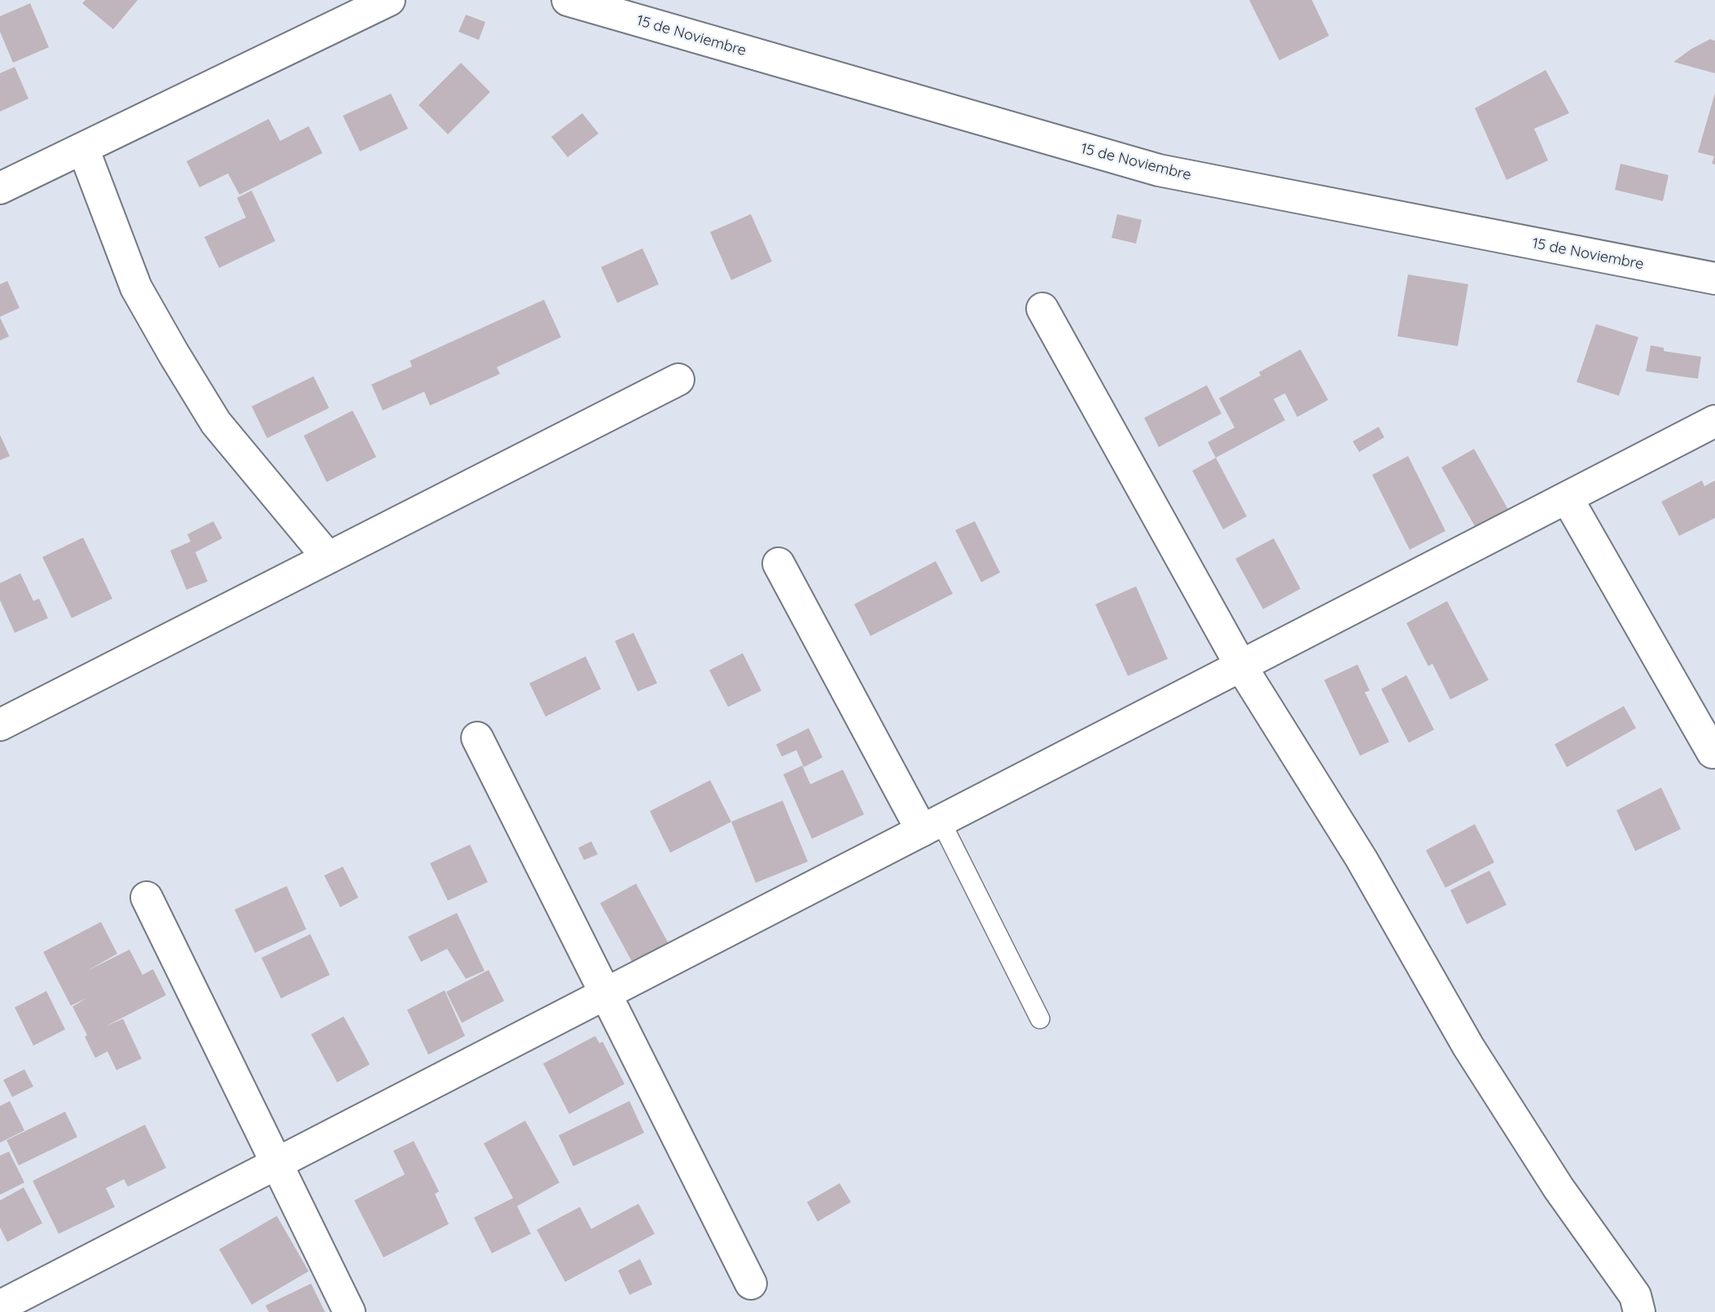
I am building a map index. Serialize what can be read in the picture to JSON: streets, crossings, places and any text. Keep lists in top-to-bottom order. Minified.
{"streets":{"street":["15 de Noviembre"]}}
